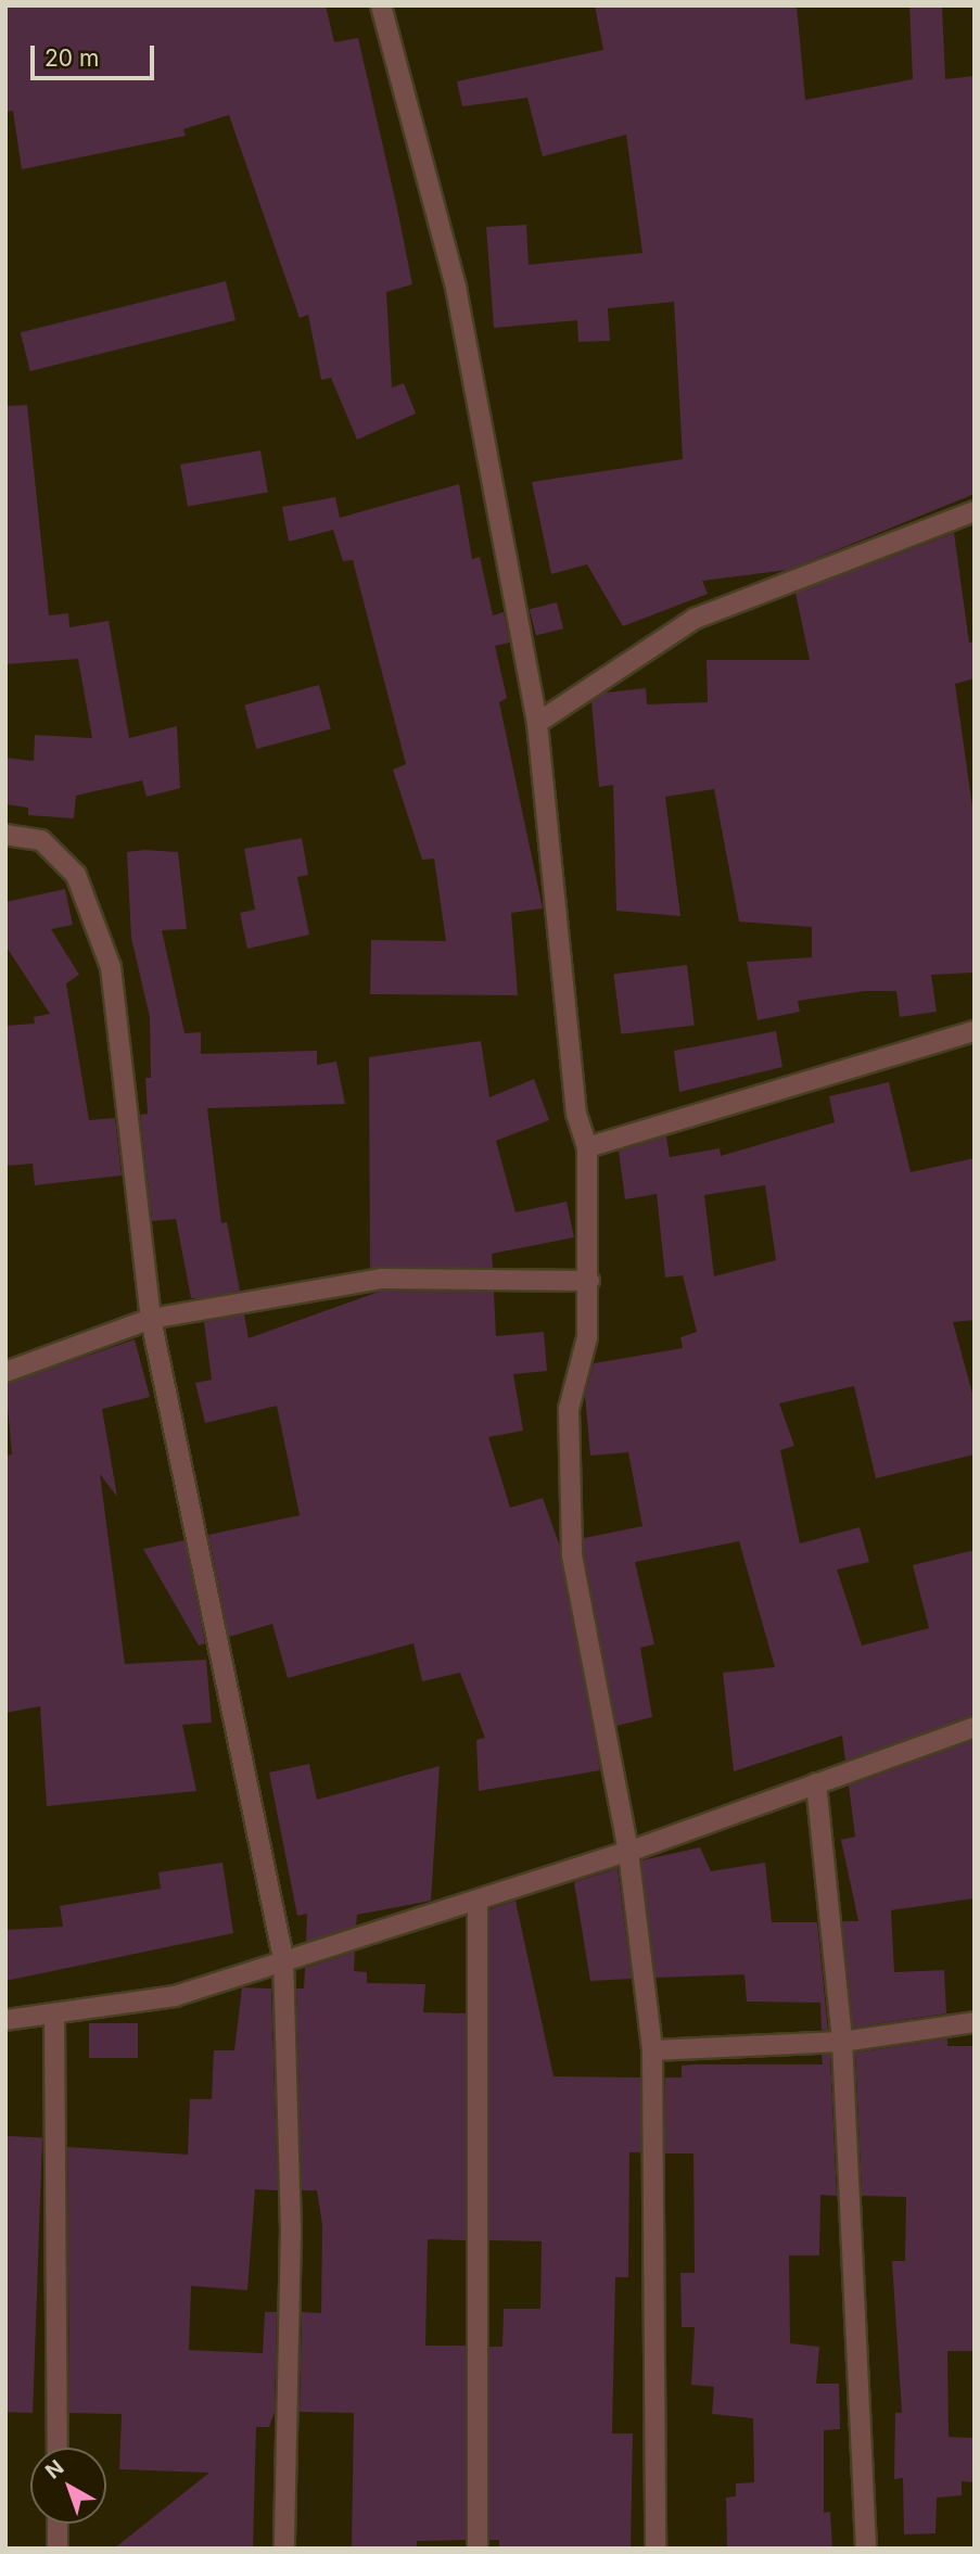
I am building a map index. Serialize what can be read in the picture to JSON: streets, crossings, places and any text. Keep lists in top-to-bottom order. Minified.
{"scale_bar":"20 m","north":"top left"}
